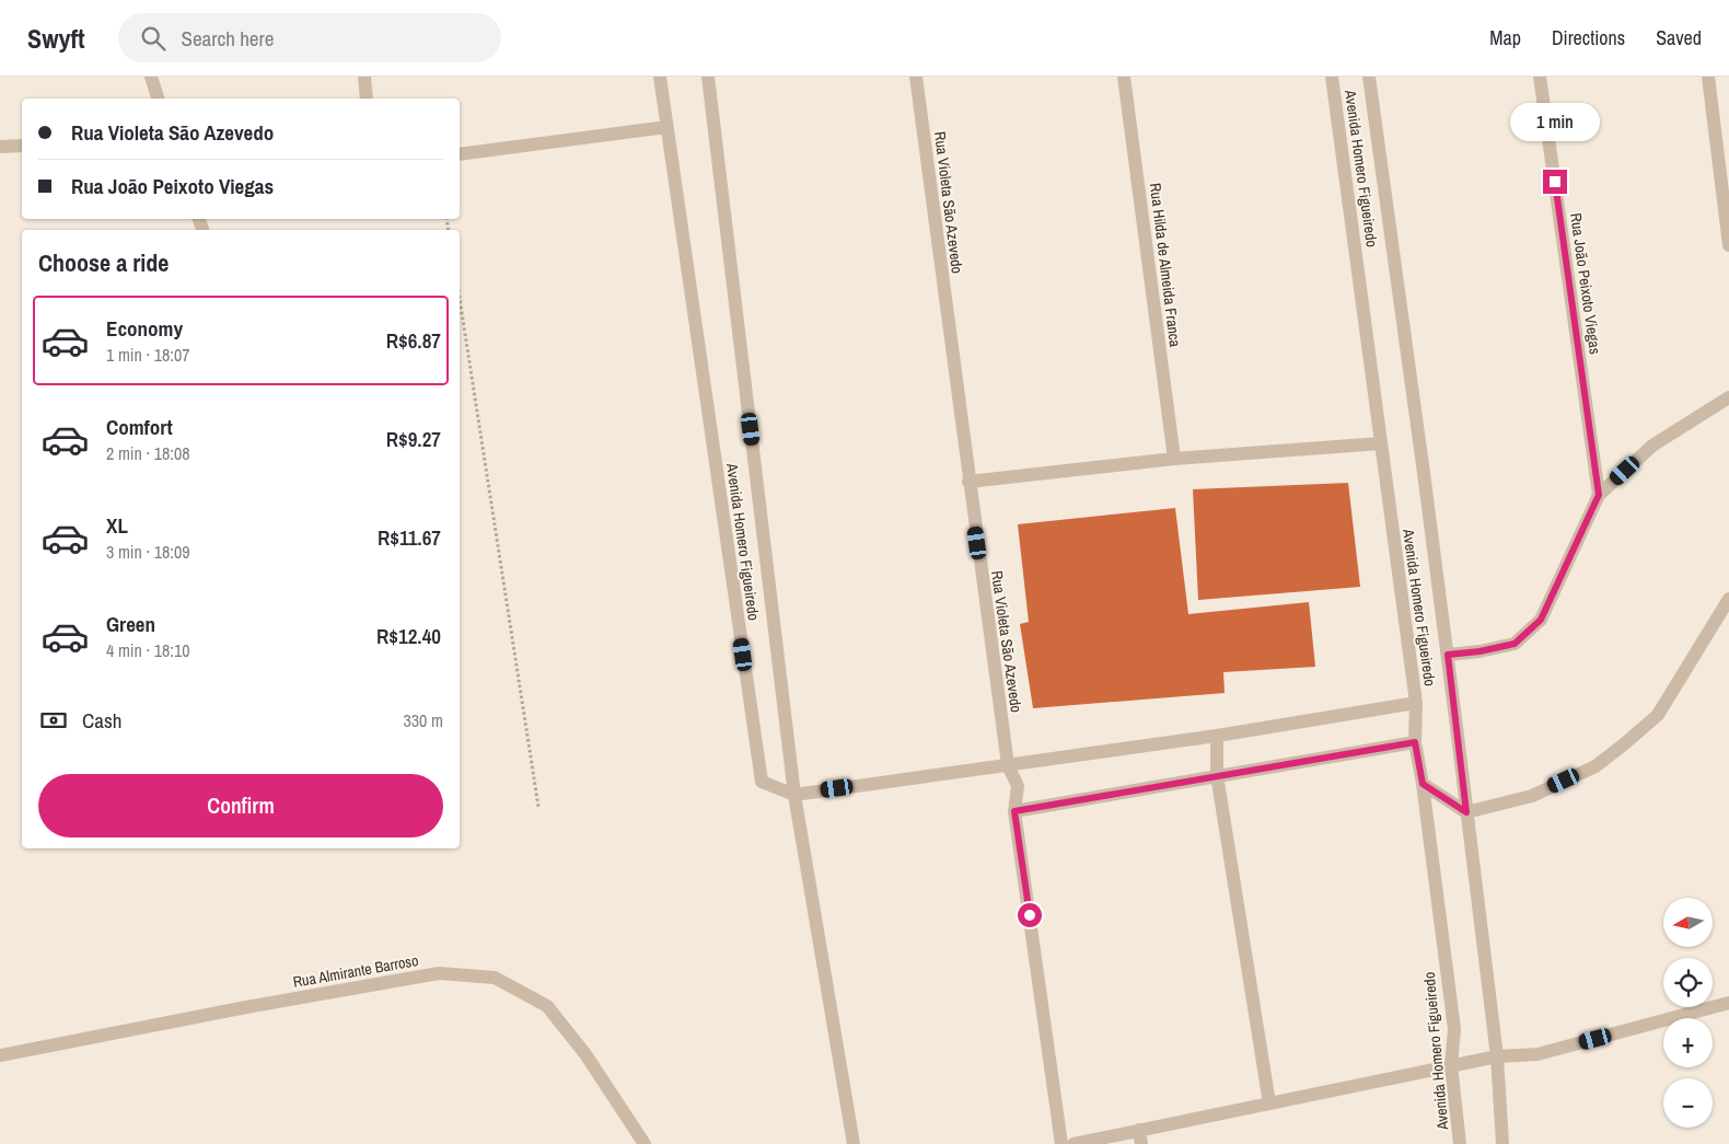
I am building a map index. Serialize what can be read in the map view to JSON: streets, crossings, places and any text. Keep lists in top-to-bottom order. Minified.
{"streets":{"street":["Avenida Homero Figueiredo","Rua Violeta São Azevedo","Rua Hilda de Almeida Franca","Rua João Peixoto Viegas","Rua Almirante Barroso"]},"north":"left","page":{"header":"Swyft","search":"Search here","nav":["Map","Directions","Saved"],"banner":["Rua Violeta São Azevedo","Rua João Peixoto Viegas"],"bubble":"1 min","heading":"Choose a ride","list":[{"name":"Economy","note":"1 min · 18:07","value":"R$6.87"},{"name":"Comfort","note":"2 min · 18:08","value":"R$9.27"},{"name":"XL","note":"3 min · 18:09","value":"R$11.67"},{"name":"Green","note":"4 min · 18:10","value":"R$12.40"}],"pay":["Cash","330 m"],"buttons":"Confirm","map_buttons":["+","−"]}}
